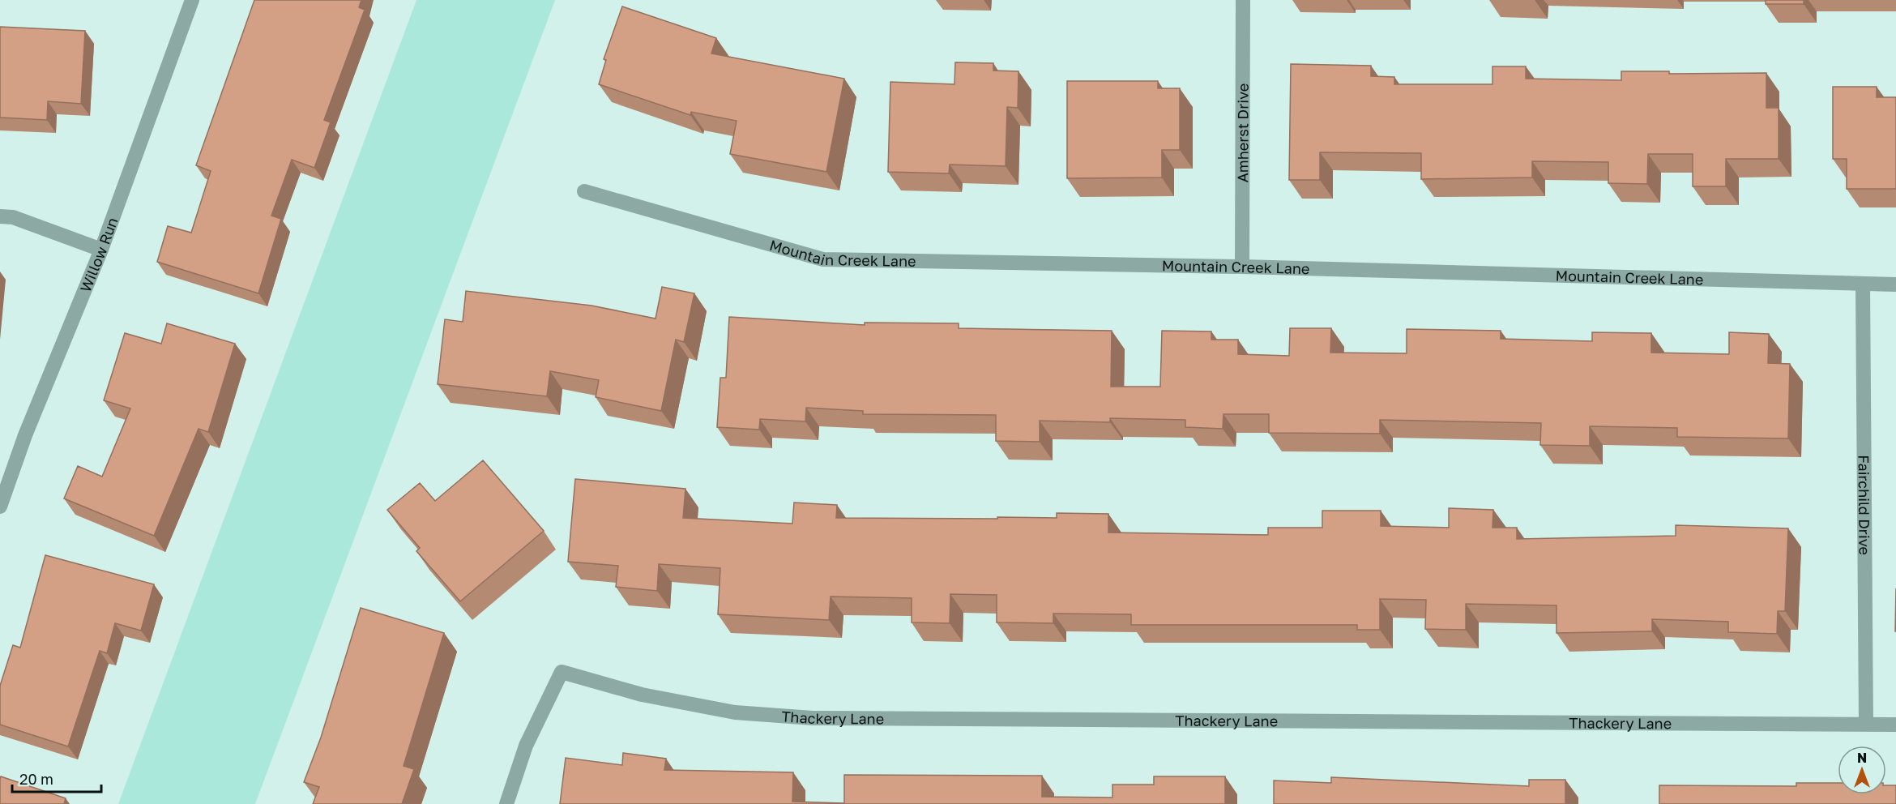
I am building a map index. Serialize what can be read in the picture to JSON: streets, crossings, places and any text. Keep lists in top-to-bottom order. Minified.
{"streets":{"street":["Amherst Drive","Mountain Creek Lane","Willow Run","Fairchild Drive","Thackery Lane"]},"crossings":[["Amherst Drive","Mountain Creek Lane"],["Mountain Creek Lane","Fairchild Drive"],["Fairchild Drive","Thackery Lane"]],"scale_bar":"20 m","north":"top"}
